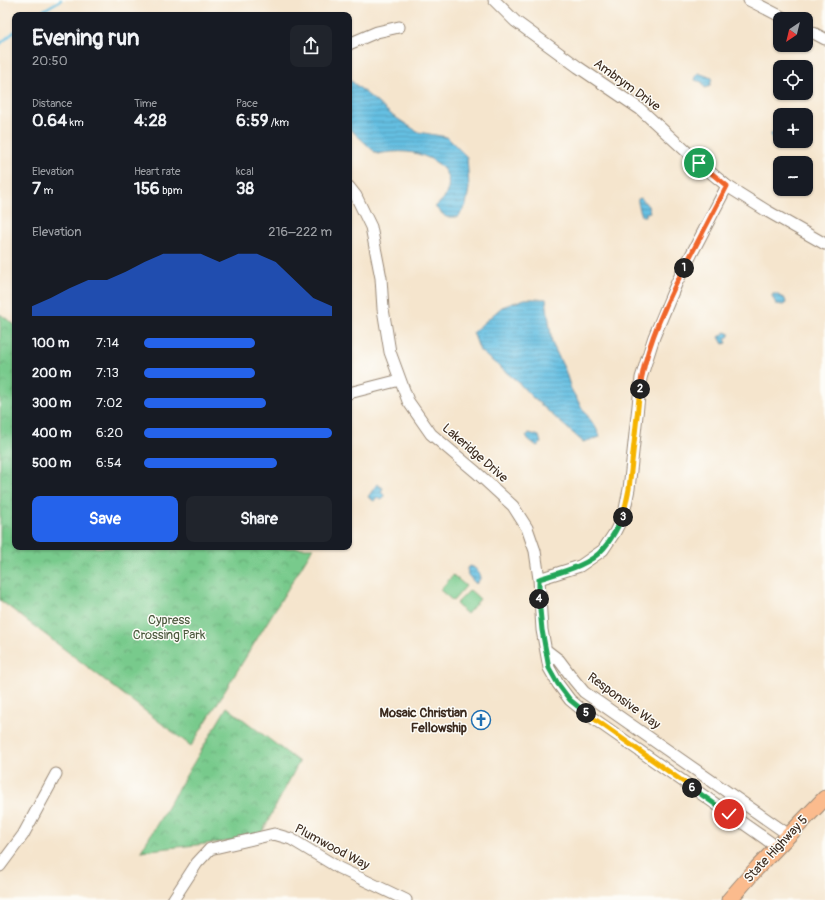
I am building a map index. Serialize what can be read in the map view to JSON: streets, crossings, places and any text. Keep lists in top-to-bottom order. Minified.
{"streets":{"main road":["State Highway 5"],"street":["Ambrym Drive","Lakeridge Drive","Responsive Way","Plumwood Way"]},"crossings":[["Lakeridge Drive","Responsive Way"],["Responsive Way","State Highway 5"]],"parks":["Cypress Crossing Park"],"places":{"church":["Mosaic Christian Fellowship"]},"north":"bottom left","page":{"map_buttons":["+","−"],"heading":["Evening run","20:50"],"stats":[["Distance","0.64 km"],["Time","4:28"],["Pace","6:59 /km"],["Elevation","7 m"],["Heart rate","156 bpm"],["kcal","38"]],"chart":["Elevation","216–222 m"],"pins":["1","2","3","4","5","6"],"list":[{"name":"100 m","note":"7:14"},{"name":"200 m","note":"7:13"},{"name":"300 m","note":"7:02"},{"name":"400 m","note":"6:20"},{"name":"500 m","note":"6:54"}],"buttons":["Save","Share"]}}
